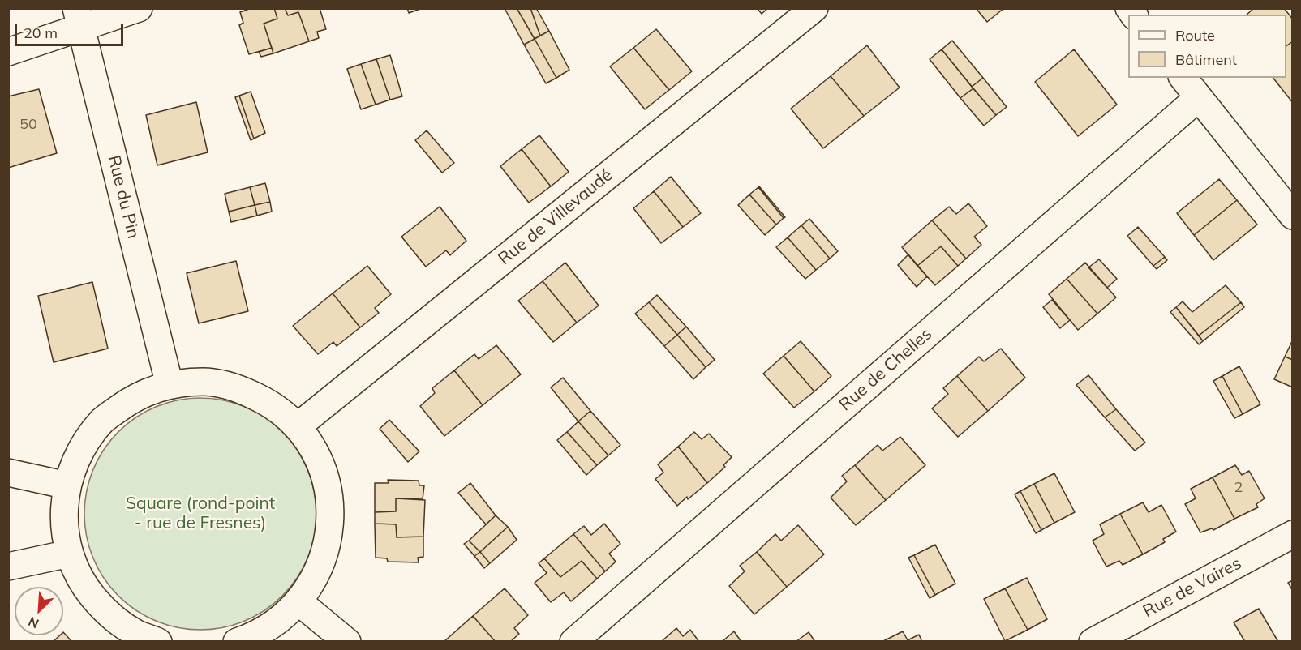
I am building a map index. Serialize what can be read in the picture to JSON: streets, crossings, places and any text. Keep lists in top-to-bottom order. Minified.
{"streets":{"street":["Rue du Pin","Rue de Villevaudé","Rue de Chelles","Rue de Vaires"]},"parks":["Square (rond-point - rue de Fresnes)"],"house_numbers":["50","2"],"legend":["Route","Bâtiment"],"scale_bar":"20 m","north":"bottom left"}
